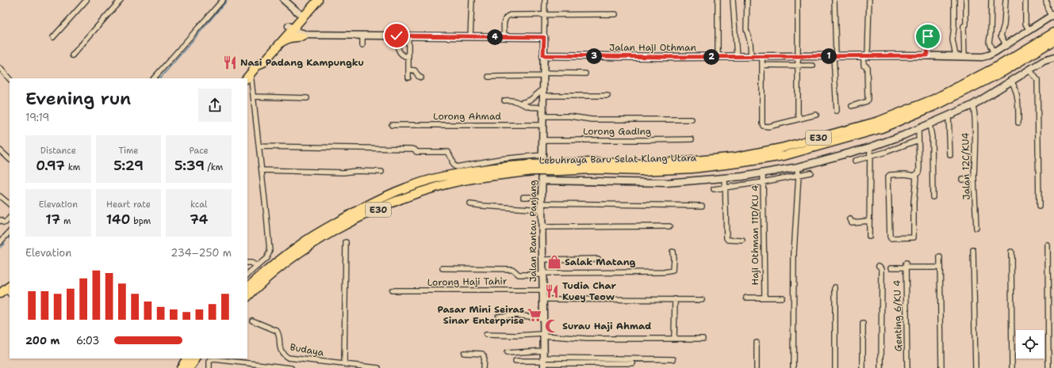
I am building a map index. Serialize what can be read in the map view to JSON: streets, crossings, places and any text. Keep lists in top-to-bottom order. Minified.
{"streets":{"highway":["E30","Lebuhraya Baru Selat Klang Utara"],"street":["Jalan Haji Othman","Lorong Ahmad","Lorong Gading","Jalan 12C/KU4","Jalan Rantau Panjang","Haji Othman 11D/KU 4","Lorong Haji Tahir","Genting 6/KU 4","Budaya"]},"crossings":[["Jalan Haji Othman","Jalan Rantau Panjang"],["Lorong Ahmad","Jalan Rantau Panjang"],["Lorong Gading","Jalan Rantau Panjang"],["Jalan Rantau Panjang","Lorong Haji Tahir"]],"places":{"restaurant":["Nasi Padang Kampungku","Tudia Char Kuey Teow"],"shop":["Salak Matang"],"supermarket":["Pasar Mini Seiras Sinar Enterprise"],"mosque":["Surau Haji Ahmad"]},"page":{"pins":["4","1","3","2"],"heading":["Evening run","19:19"],"stats":[["Distance","0.97 km"],["Time","5:29"],["Pace","5:39 /km"],["Elevation","17 m"],["Heart rate","140 bpm"],["kcal","74"]],"chart":["Elevation","234–250 m"],"list":[{"name":"200 m","note":"6:03"}]}}
